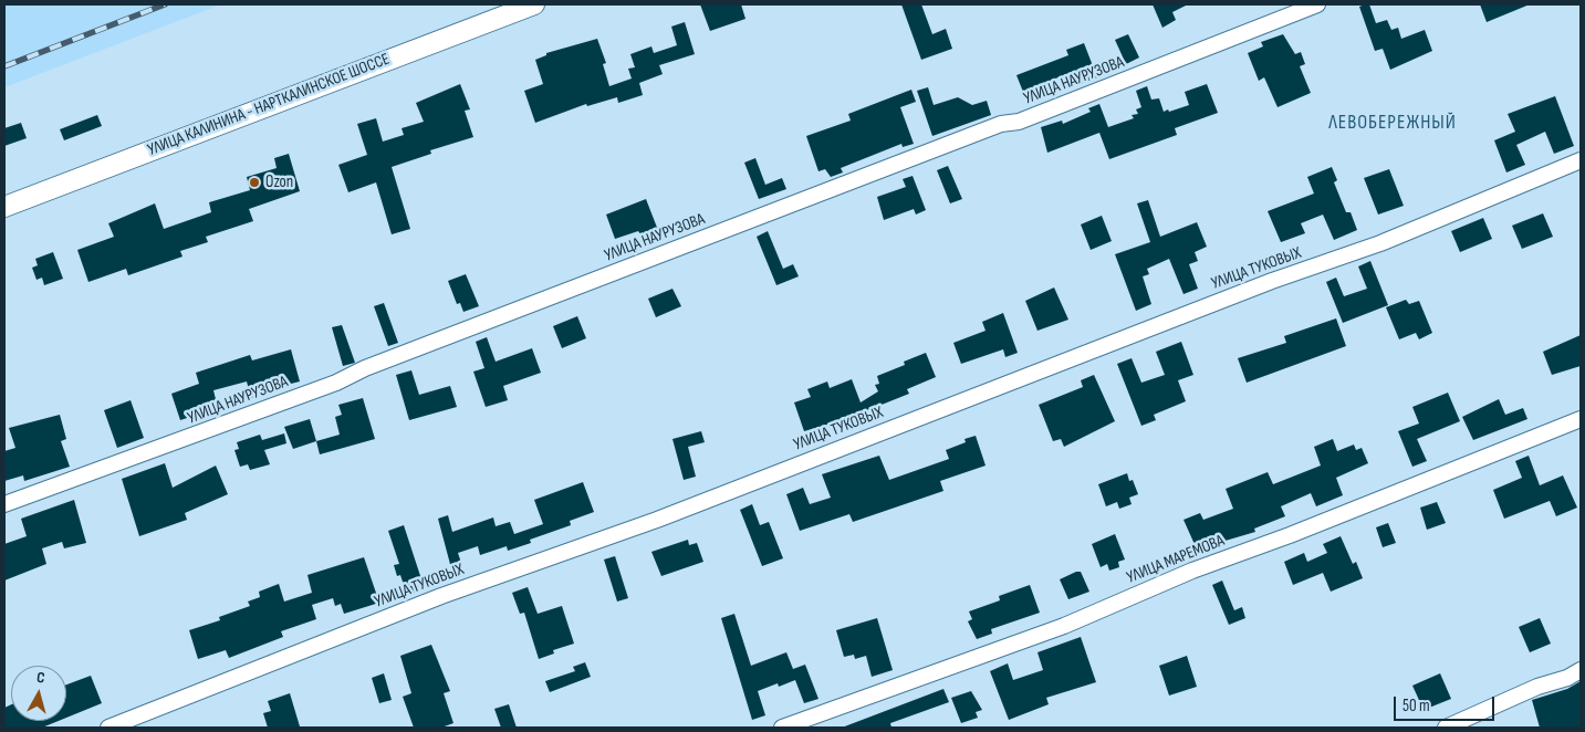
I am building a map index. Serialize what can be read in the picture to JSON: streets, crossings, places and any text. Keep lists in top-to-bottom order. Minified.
{"streets":{"main road":["УЛИЦА КАЛИНИНА - НАРТКАЛИНСКОЕ ШОССЕ"],"street":["УЛИЦА НАУРУЗОВА","УЛИЦА ТУКОВЫХ","УЛИЦА МАРЕМОВА"]},"districts":["ЛЕВОБЕРЕЖНЫЙ"],"places":["Ozon"],"scale_bar":"50 m","north":"top"}
